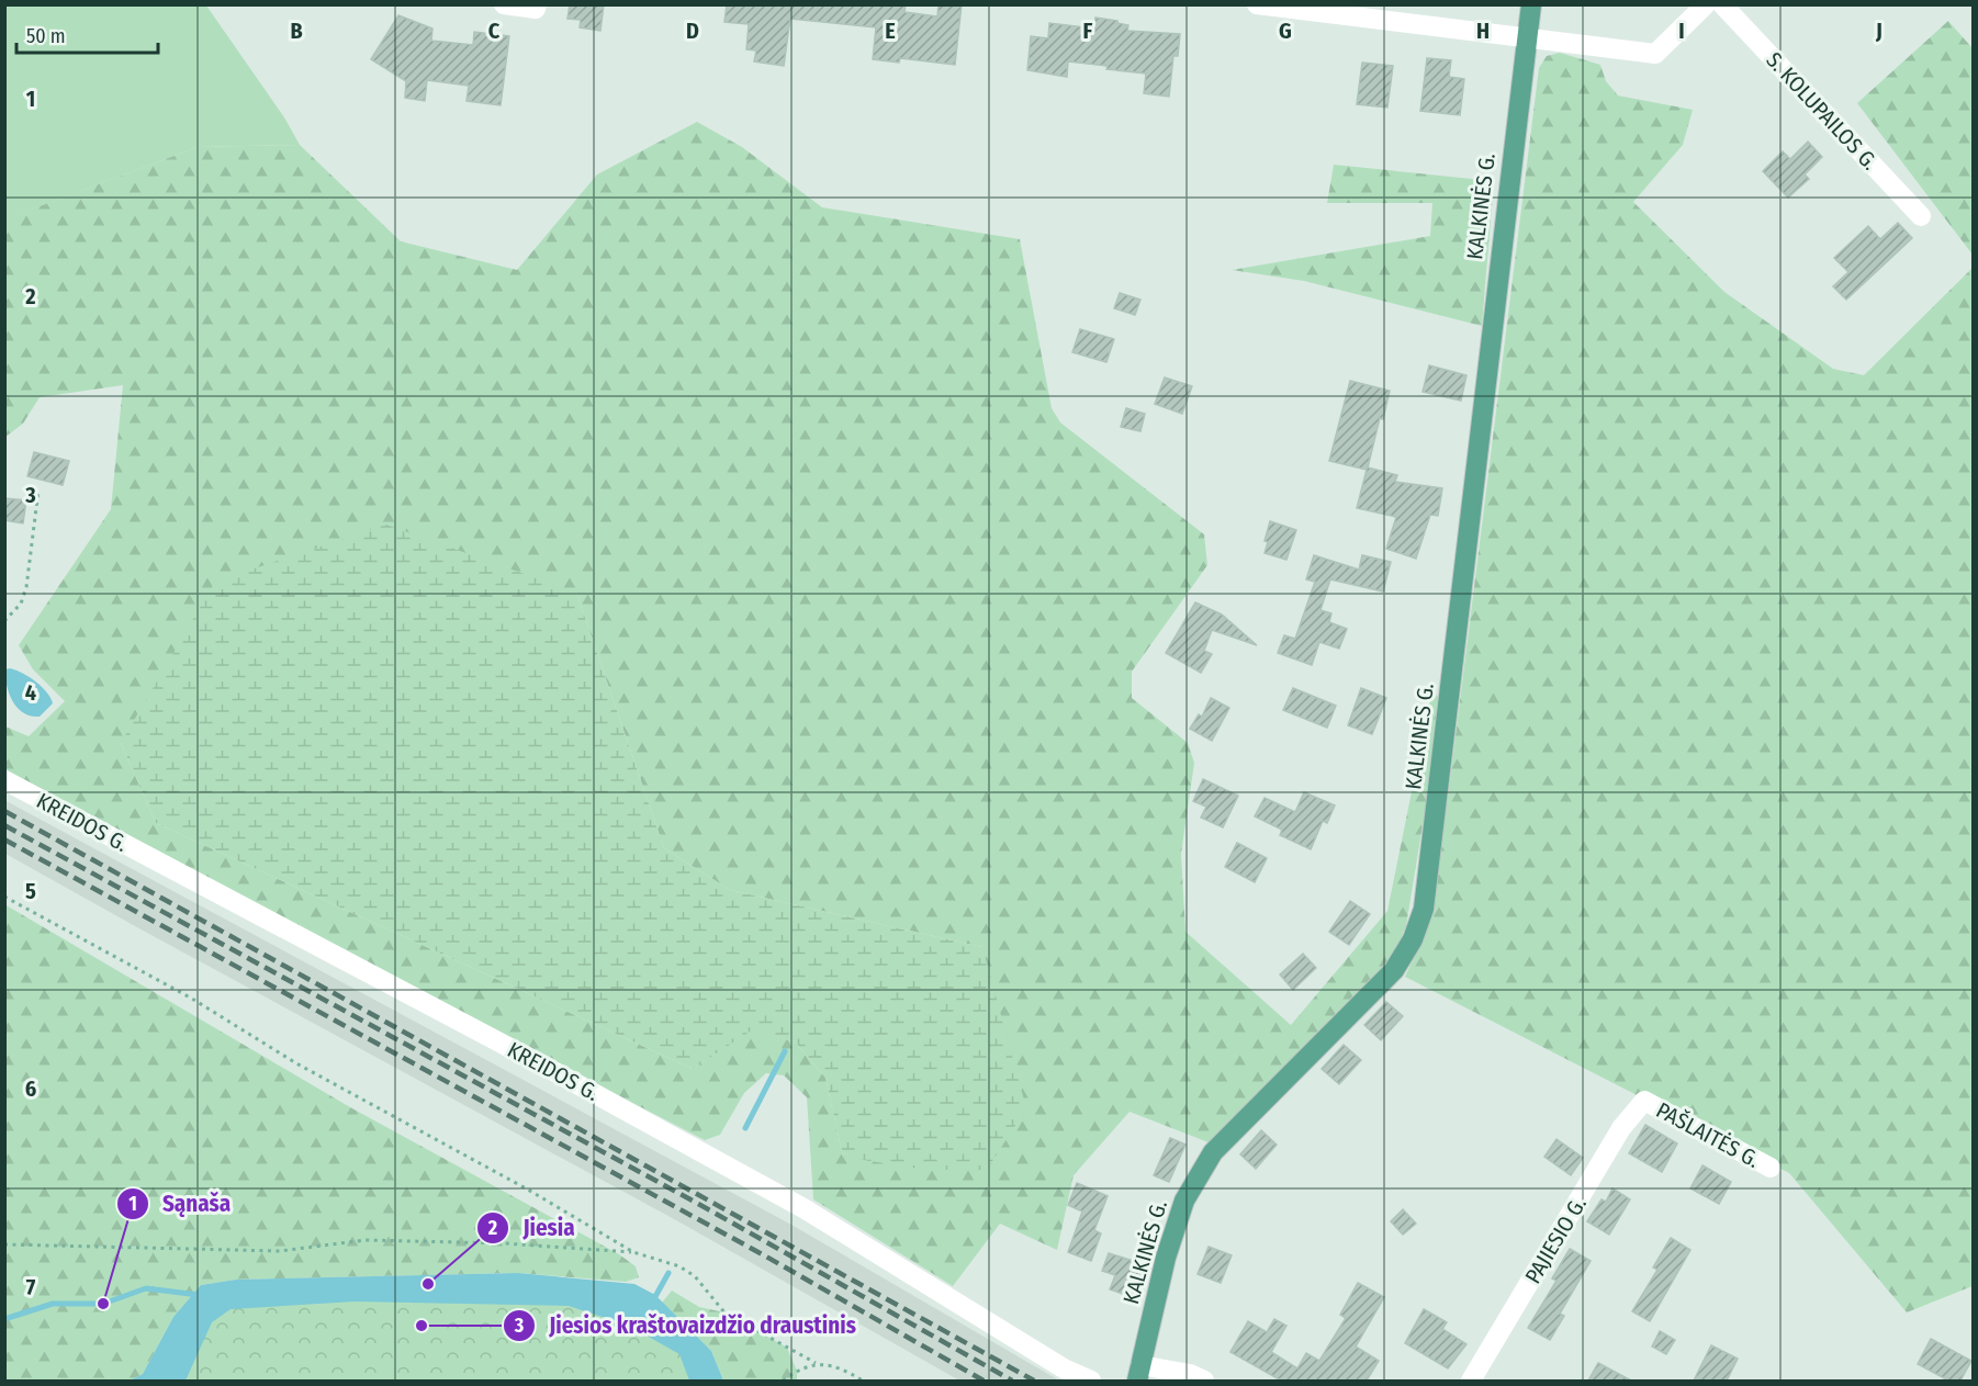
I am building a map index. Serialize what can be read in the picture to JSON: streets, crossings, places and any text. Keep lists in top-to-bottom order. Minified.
{"streets":{"main road":["KALKINĖS G."],"street":["S. KOLUPAILOS G.","KREIDOS G.","PAŠLAITĖS G.","PAJIESIO G."]},"crossings":[["PAŠLAITĖS G.","PAJIESIO G."]],"places":["Jiesia","Sąnaša","Jiesios kraštovaizdžio draustinis"],"scale_bar":"50 m","grid":{"columns":["B","C","D","E","F","G","H","I","J"],"rows":["1","2","3","4","5","6","7"]}}
